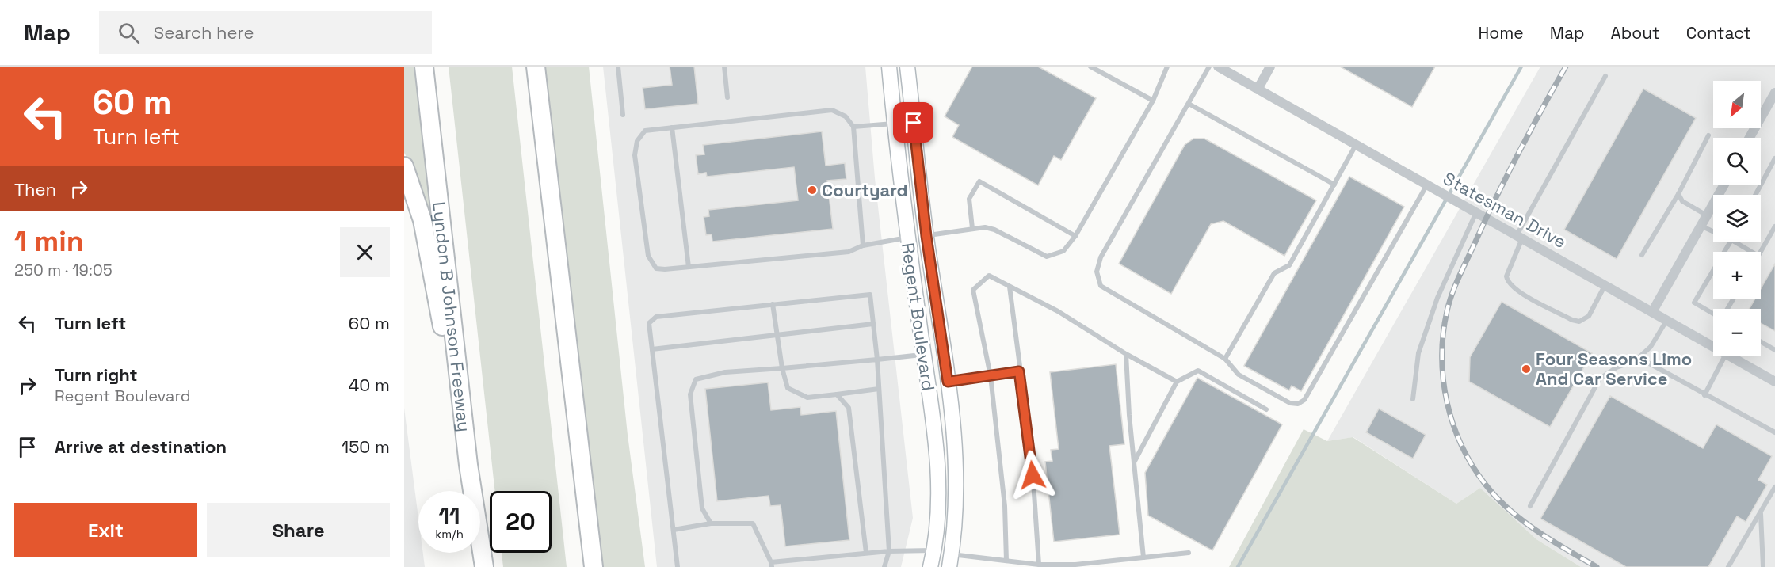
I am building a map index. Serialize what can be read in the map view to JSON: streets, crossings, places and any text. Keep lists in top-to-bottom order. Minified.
{"streets":{"highway":["Lyndon B Johnson Freeway"],"street":["Statesman Drive","Regent Boulevard"]},"places":["Courtyard","Four Seasons Limo And Car Service"],"north":"bottom left","page":{"header":"Map","search":"Search here","nav":["Home","Map","About","Contact"],"turn":["60 m","Turn left"],"map_buttons":["+","−"],"then":"Then","heading":["1 min","250 m · 19:05"],"list":[{"name":"Turn left","value":"60 m"},{"name":"Turn right","note":"Regent Boulevard","value":"40 m"},{"name":"Arrive at destination","value":"150 m"}],"speed":"11 km/h","limit":"20","buttons":["Exit","Share"]}}
